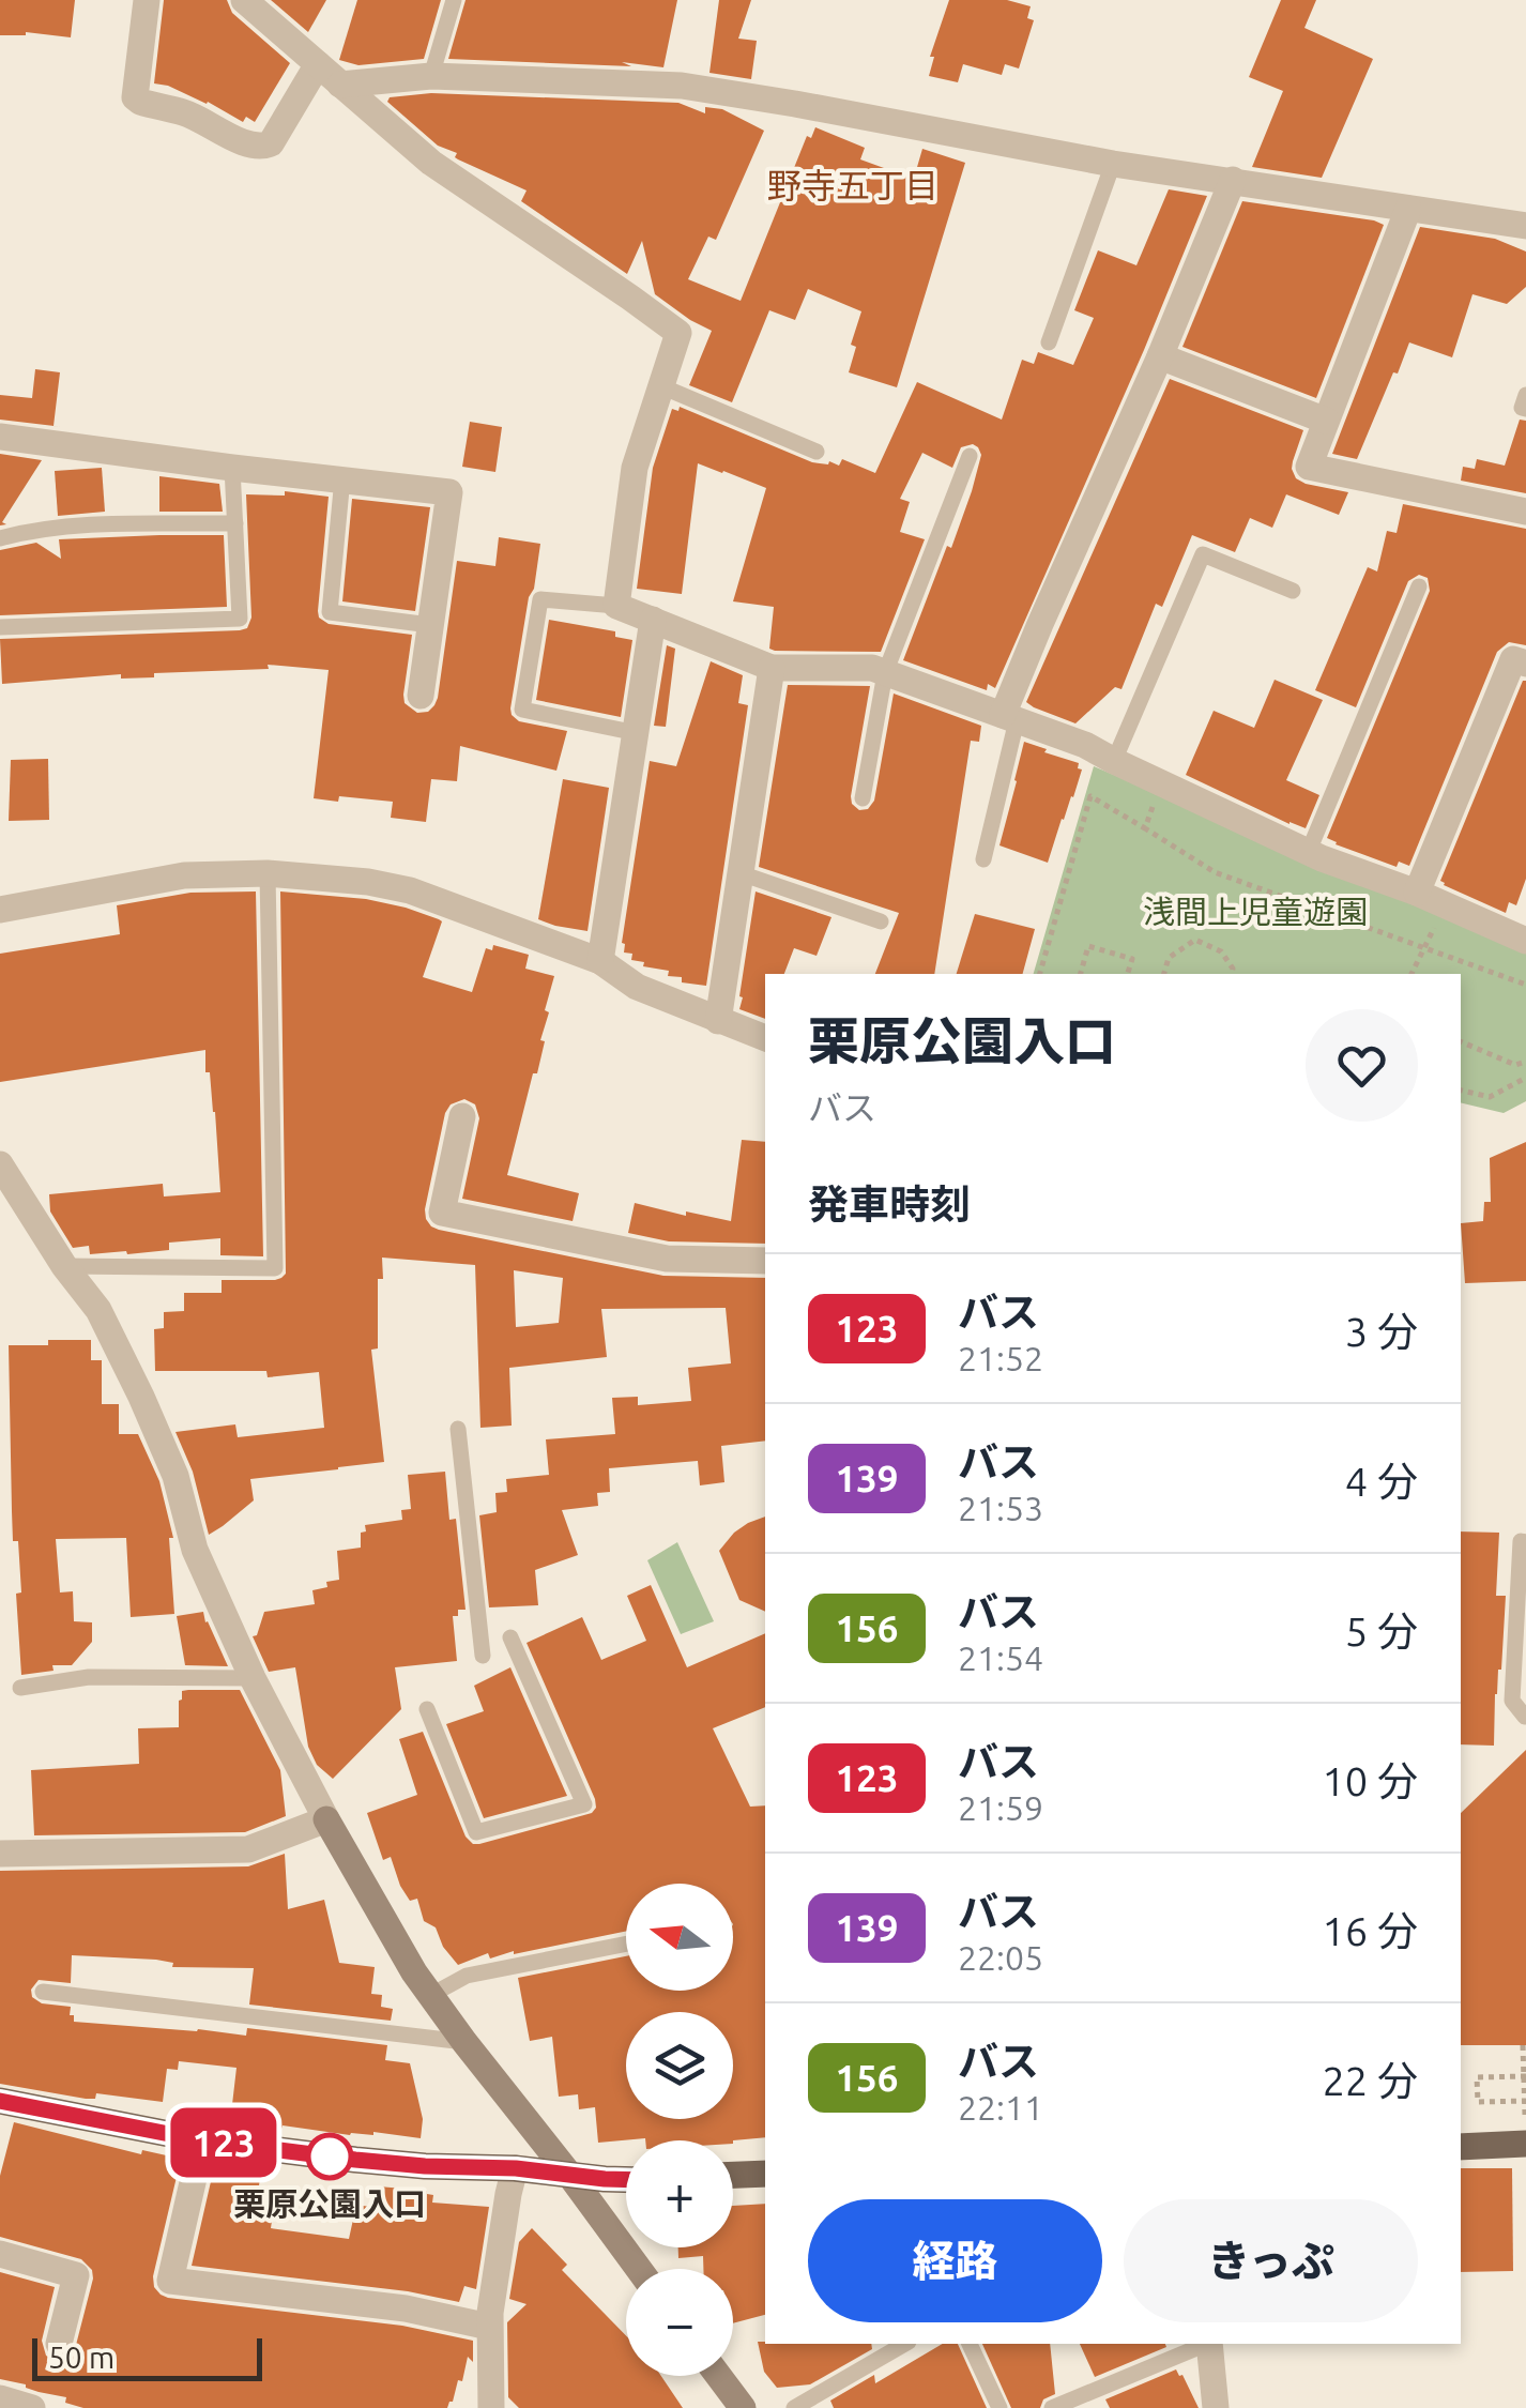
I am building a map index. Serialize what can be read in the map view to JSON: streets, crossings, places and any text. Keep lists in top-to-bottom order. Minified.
{"districts":["野寺五丁目"],"parks":["浅間上児童遊園"],"places":["栗原公園入口"],"lines":["bus line 123"],"scale_bar":"50 m","north":"left","page":{"on_map":"123","heading":[["栗原公園入口","バス"],"発車時刻"],"list":[{"mark":"123","name":"バス","note":"21:52","value":"3 分"},{"mark":"139","name":"バス","note":"21:53","value":"4 分"},{"mark":"156","name":"バス","note":"21:54","value":"5 分"},{"mark":"123","name":"バス","note":"21:59","value":"10 分"},{"mark":"139","name":"バス","note":"22:05","value":"16 分"},{"mark":"156","name":"バス","note":"22:11","value":"22 分"}],"map_buttons":["+","−"],"buttons":["経路","きっぷ"],"scale":"50 m"}}
